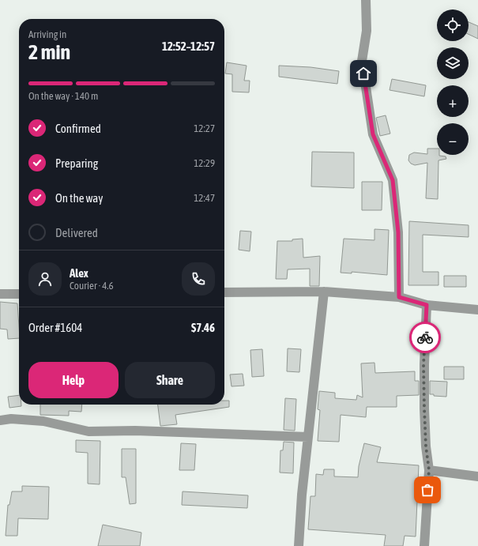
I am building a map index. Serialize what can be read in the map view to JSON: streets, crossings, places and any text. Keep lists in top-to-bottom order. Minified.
{"page":{"map_buttons":["+","−"],"heading":["2 min","Arriving in","12:52–12:57"],"panel":["Alex","Courier · 4.6","Order #1604","$7.46"],"bar":"On the way · 140 m","list":[["Confirmed","12:27"],["Preparing","12:29"],["On the way","12:47"],"Delivered"],"buttons":["Help","Share"]}}
